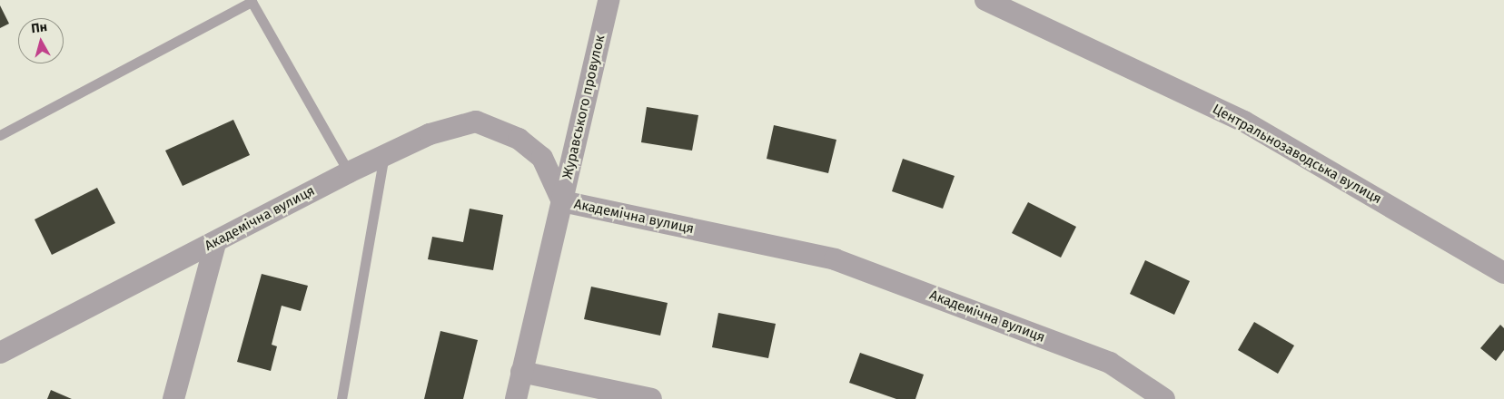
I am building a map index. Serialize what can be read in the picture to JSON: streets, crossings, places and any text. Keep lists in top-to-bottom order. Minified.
{"streets":{"street":["Журавського провулок","Центральнозаводська вулиця","Академічна вулиця"]},"crossings":[["Журавського провулок","Академічна вулиця"]],"north":"top"}
